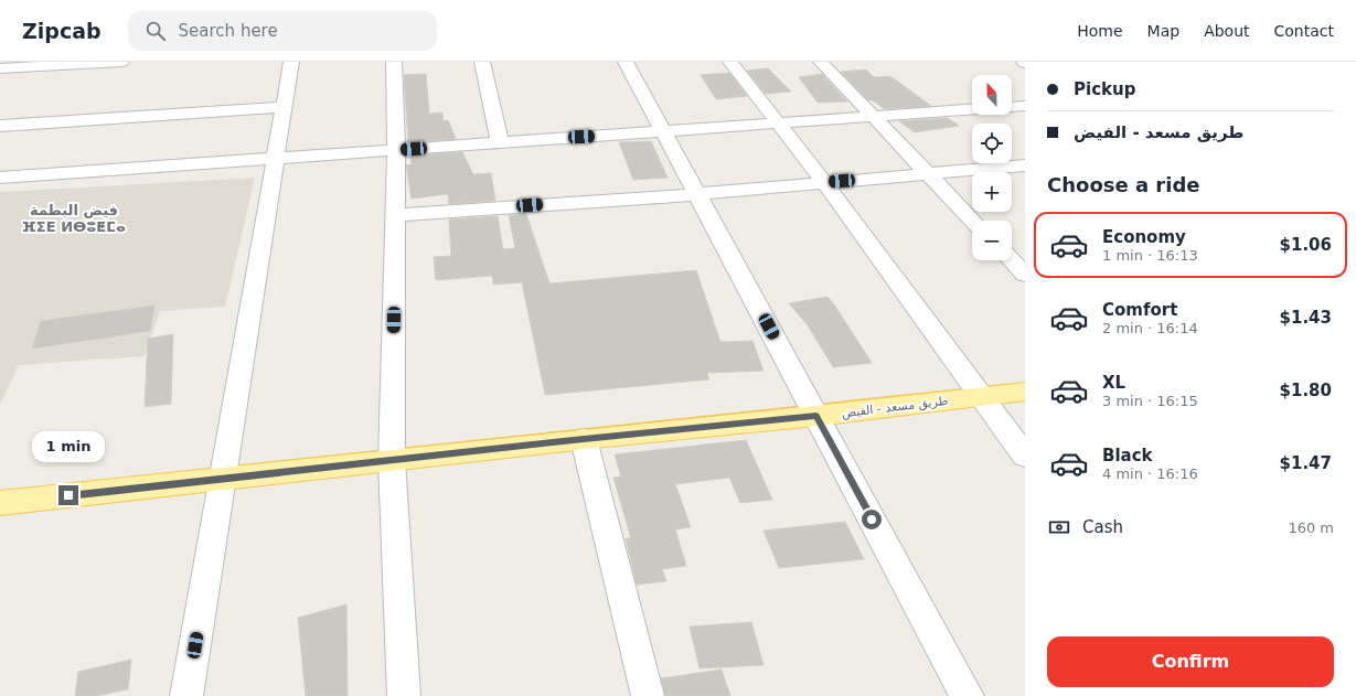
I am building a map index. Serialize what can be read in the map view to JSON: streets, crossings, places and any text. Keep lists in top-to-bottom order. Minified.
{"streets":{"main road":["طريق مسعد - الفيض"]},"districts":["فيض البطمة ⴼⵉⴹ ⵍⴱⵓⵟⵎⴰ"],"north":"top","page":{"header":"Zipcab","search":"Search here","nav":["Home","Map","About","Contact"],"banner":["Pickup","طريق مسعد - الفيض"],"map_buttons":["+","−"],"heading":"Choose a ride","list":[{"name":"Economy","note":"1 min · 16:13","value":"$1.06"},{"name":"Comfort","note":"2 min · 16:14","value":"$1.43"},{"name":"XL","note":"3 min · 16:15","value":"$1.80"},{"name":"Black","note":"4 min · 16:16","value":"$1.47"}],"bubble":"1 min","pay":["Cash","160 m"],"buttons":"Confirm"}}
